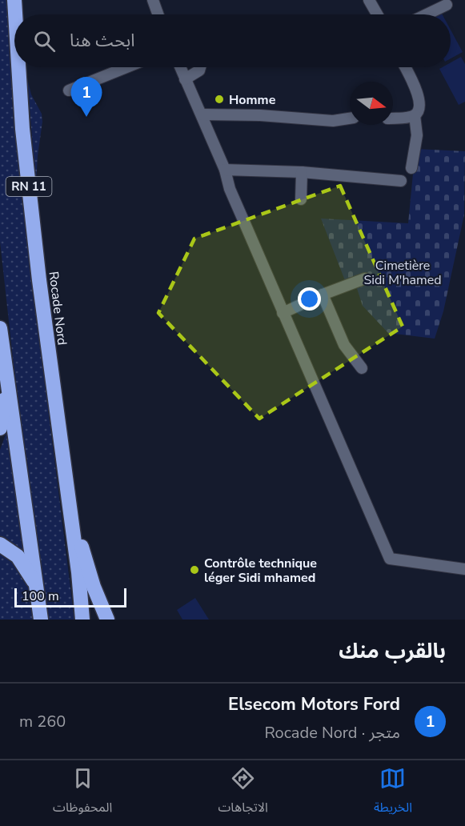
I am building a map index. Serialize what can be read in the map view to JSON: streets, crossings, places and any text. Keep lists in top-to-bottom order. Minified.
{"streets":{"highway":["RN 11","Rocade Nord"]},"parks":["Cimetière Sidi M'hamed"],"places":["Homme","Contrôle technique léger Sidi mhamed"],"scale_bar":"100 m","north":"right","page":{"search":"ابحث هنا","pins":"1","scale":"100 m","heading":"بالقرب منك","list":[{"mark":"1","name":"Elsecom Motors Ford","note":"متجر · Rocade Nord","value":"260 m"}],"nav":["الخريطة","الاتجاهات","المحفوظات"]}}
